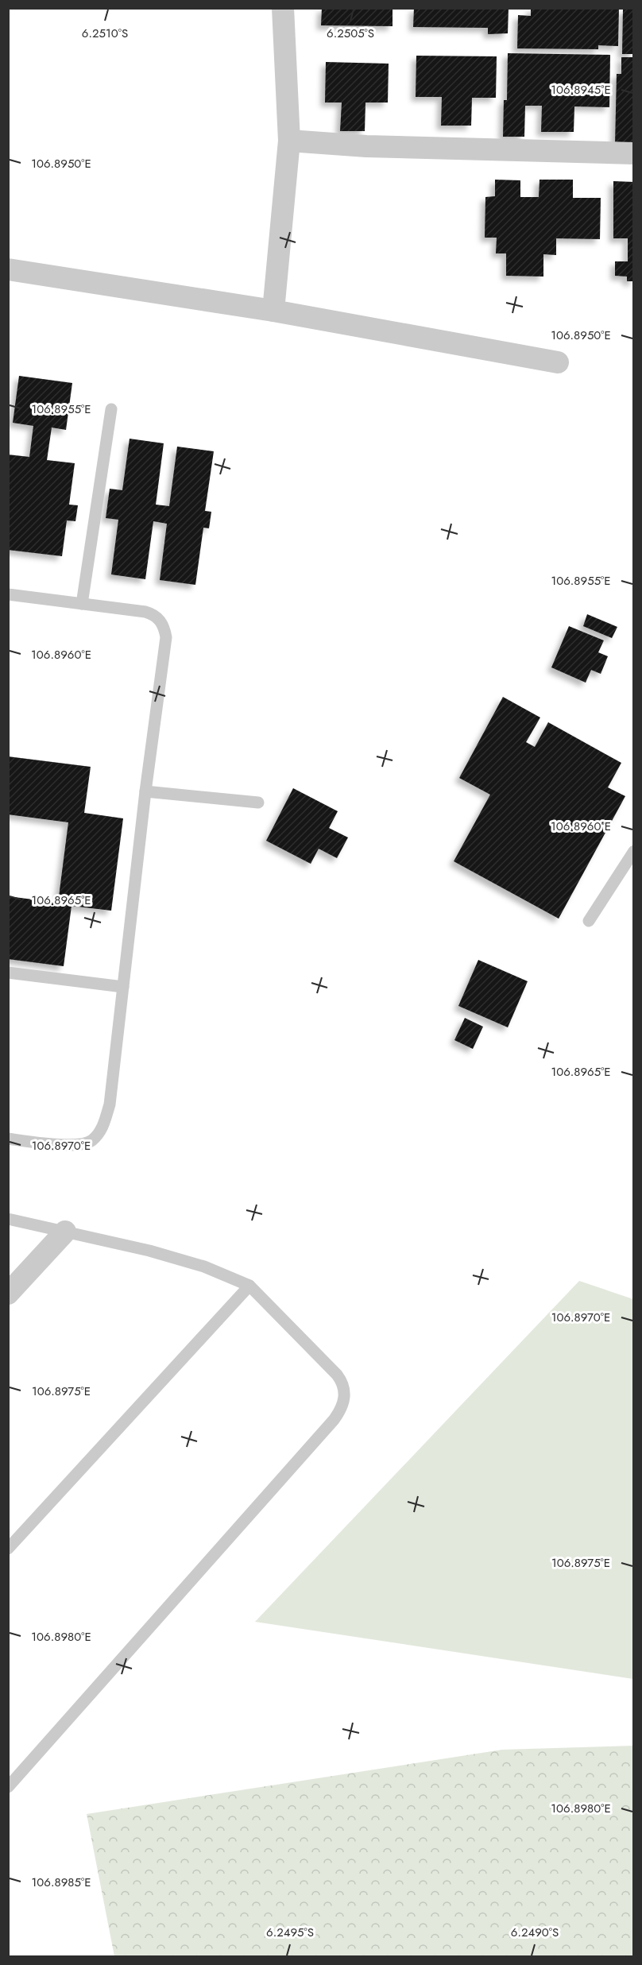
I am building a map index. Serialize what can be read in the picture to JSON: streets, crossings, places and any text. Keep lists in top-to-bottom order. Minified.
{"coordinates":["6.2510°S","6.2505°S","106.8945°E","106.8950°E","106.8955°E","106.8960°E","106.8965°E","106.8970°E","106.8975°E","106.8980°E","106.8985°E","6.2495°S","6.2490°S"]}
